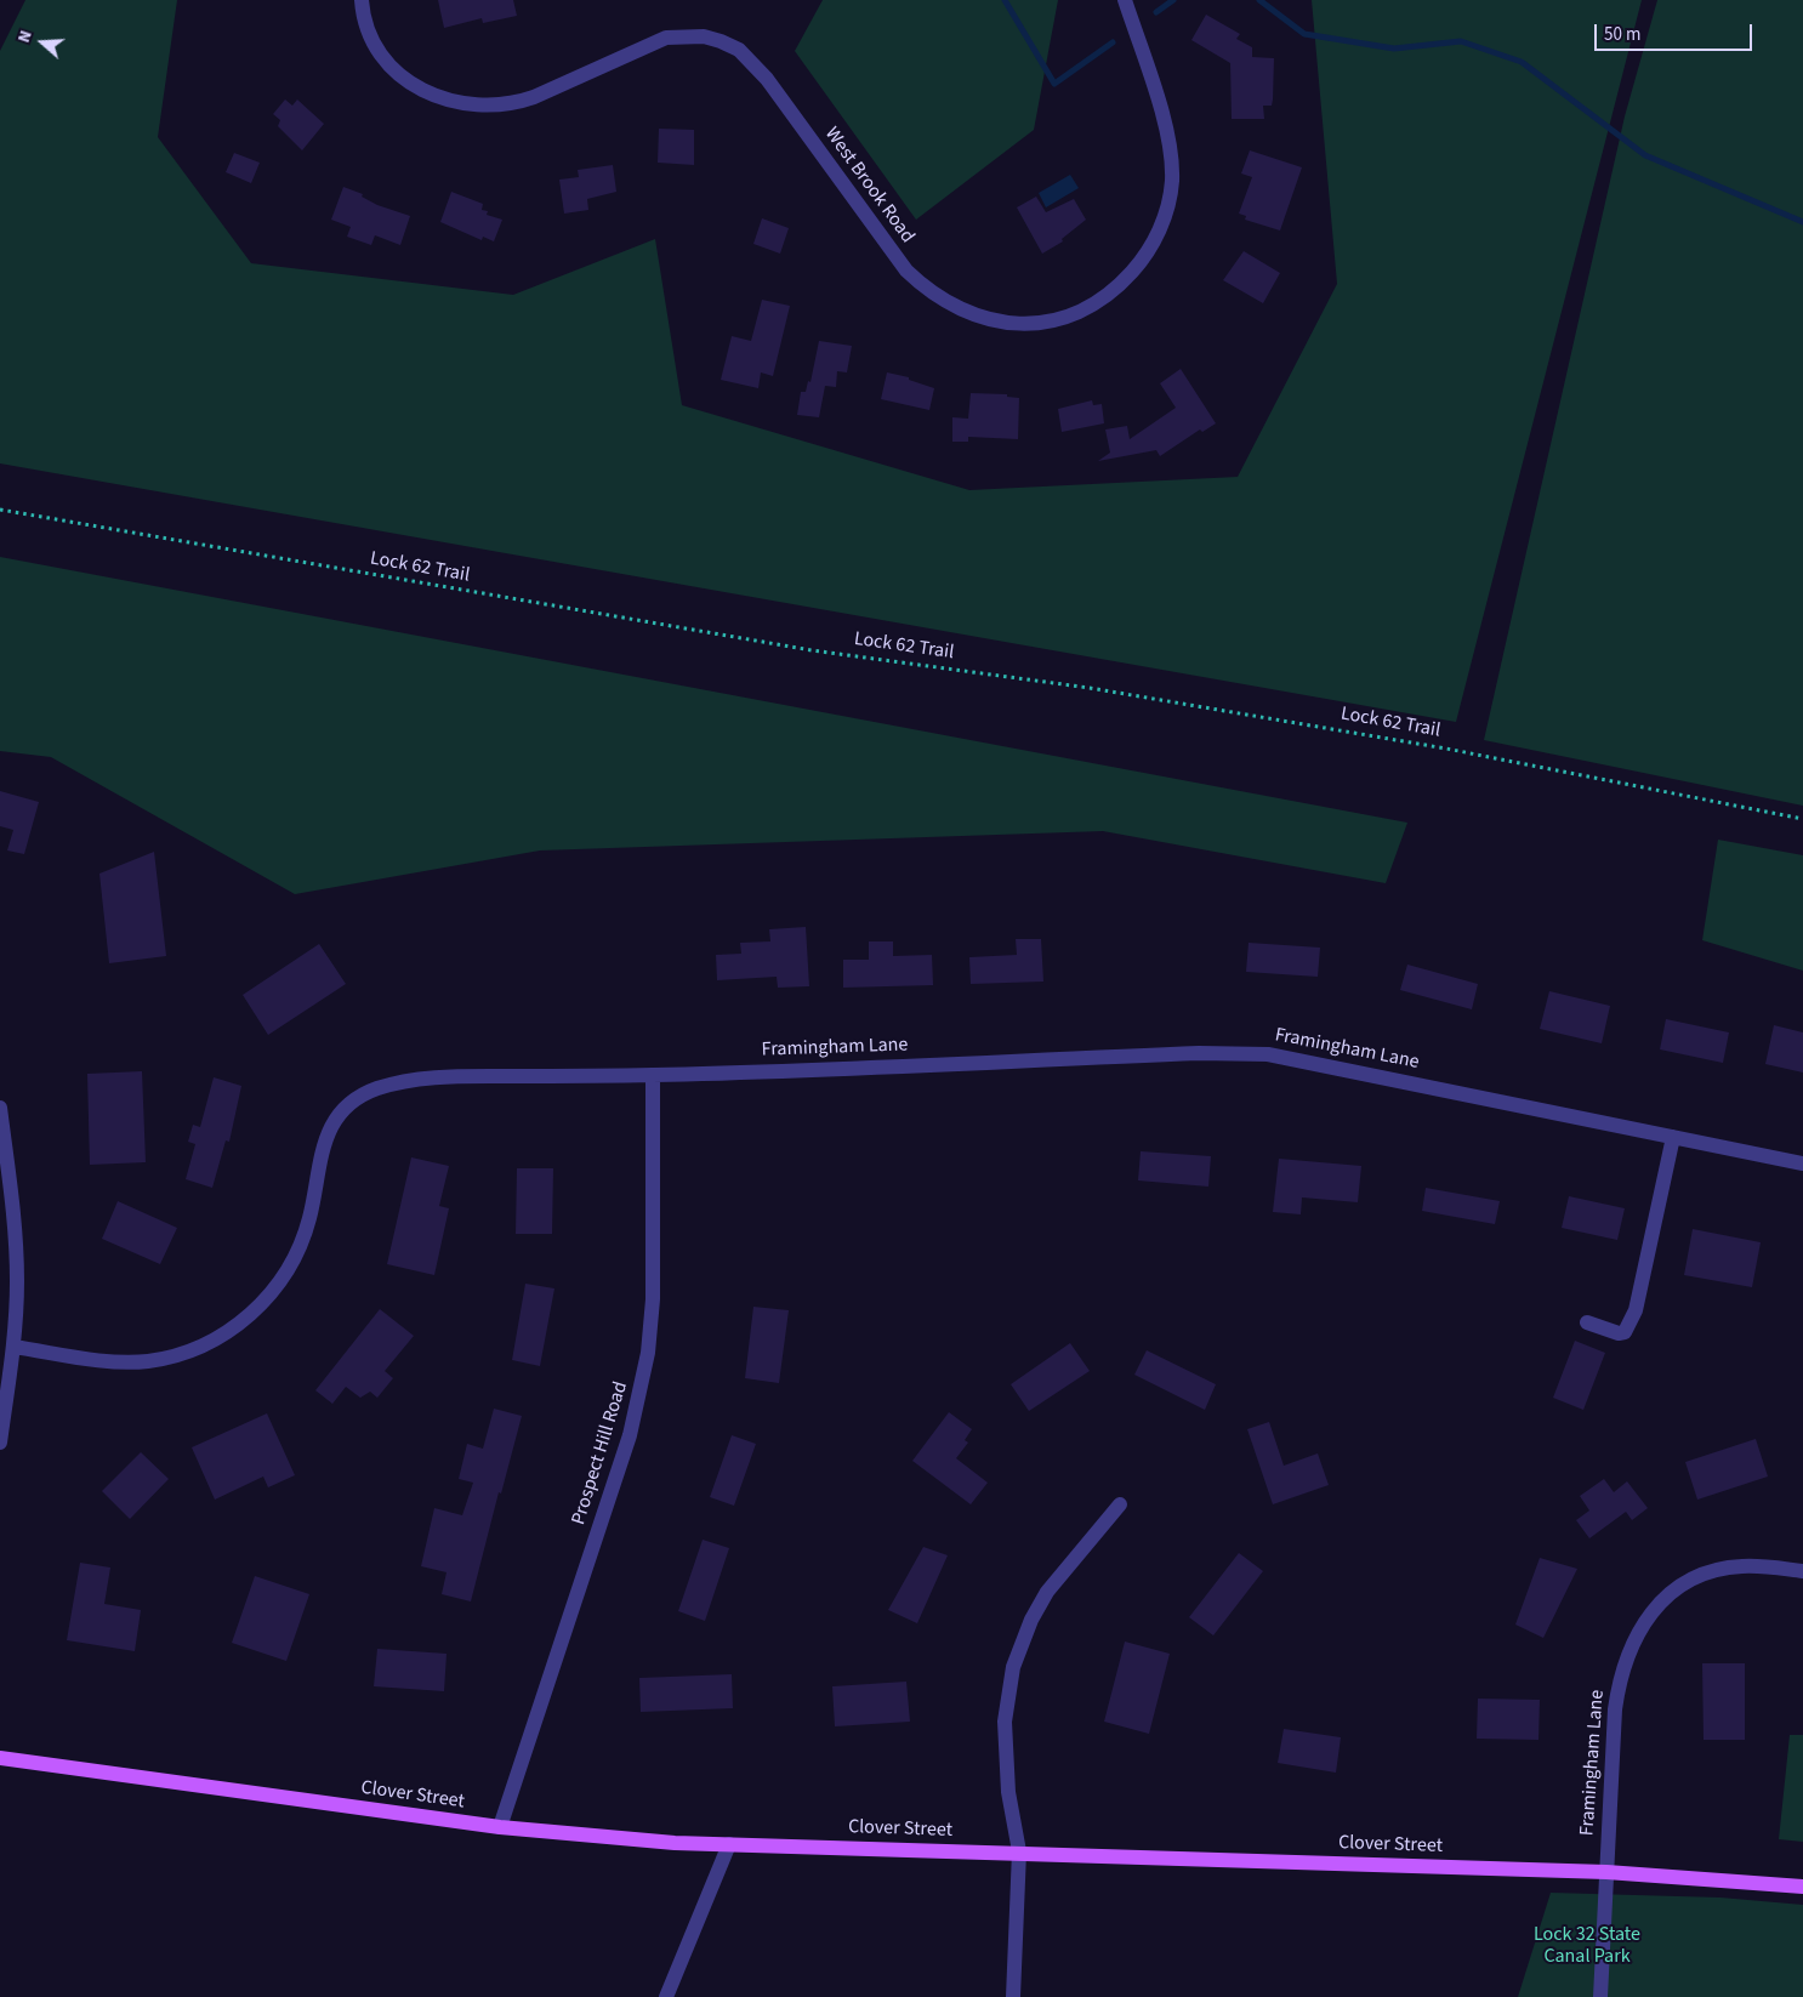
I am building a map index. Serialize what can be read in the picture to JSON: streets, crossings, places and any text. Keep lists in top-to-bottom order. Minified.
{"streets":{"main road":["Clover Street"],"street":["West Brook Road","Framingham Lane","Prospect Hill Road"],"path":["Lock 62 Trail"]},"crossings":[["Framingham Lane","Prospect Hill Road"],["Framingham Lane","Clover Street"],["Prospect Hill Road","Clover Street"]],"parks":["Lock 32 State Canal Park"],"scale_bar":"50 m","north":"left"}
